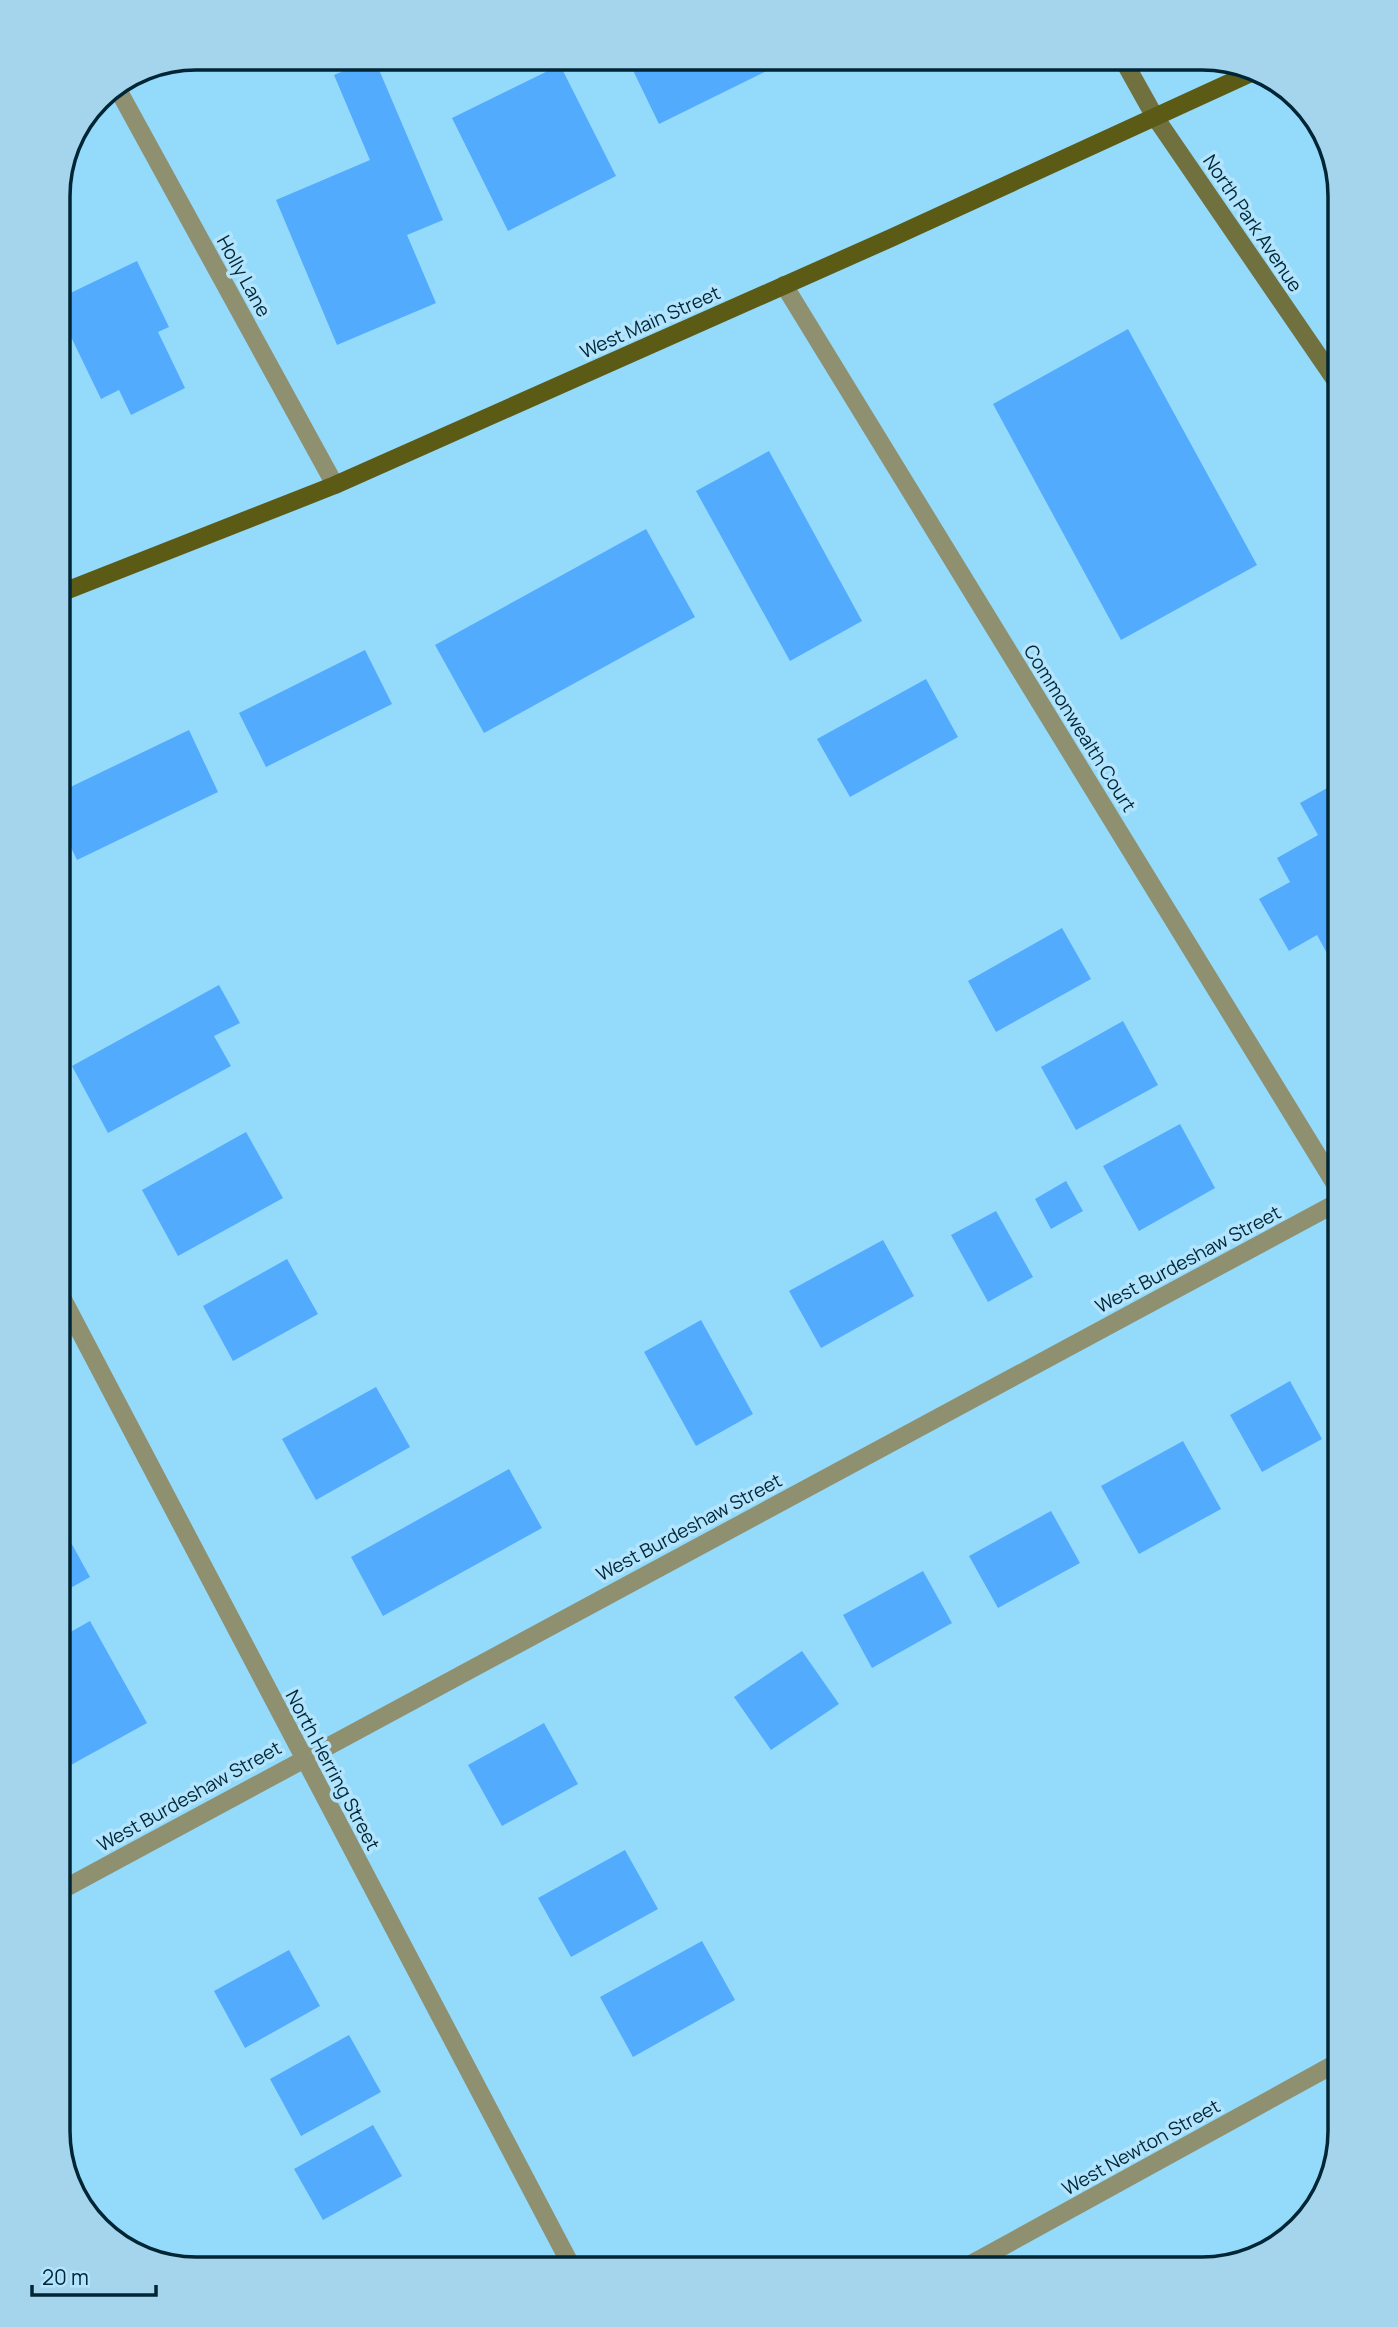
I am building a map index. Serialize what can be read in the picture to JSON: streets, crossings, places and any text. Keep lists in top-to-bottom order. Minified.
{"streets":{"main road":["West Main Street"],"street":["North Park Avenue","Holly Lane","Commonwealth Court","West Burdeshaw Street","North Herring Street","West Newton Street"]},"crossings":[["North Park Avenue","West Main Street"],["Holly Lane","West Main Street"],["West Main Street","Commonwealth Court"],["West Burdeshaw Street","North Herring Street"]],"scale_bar":"20 m"}
